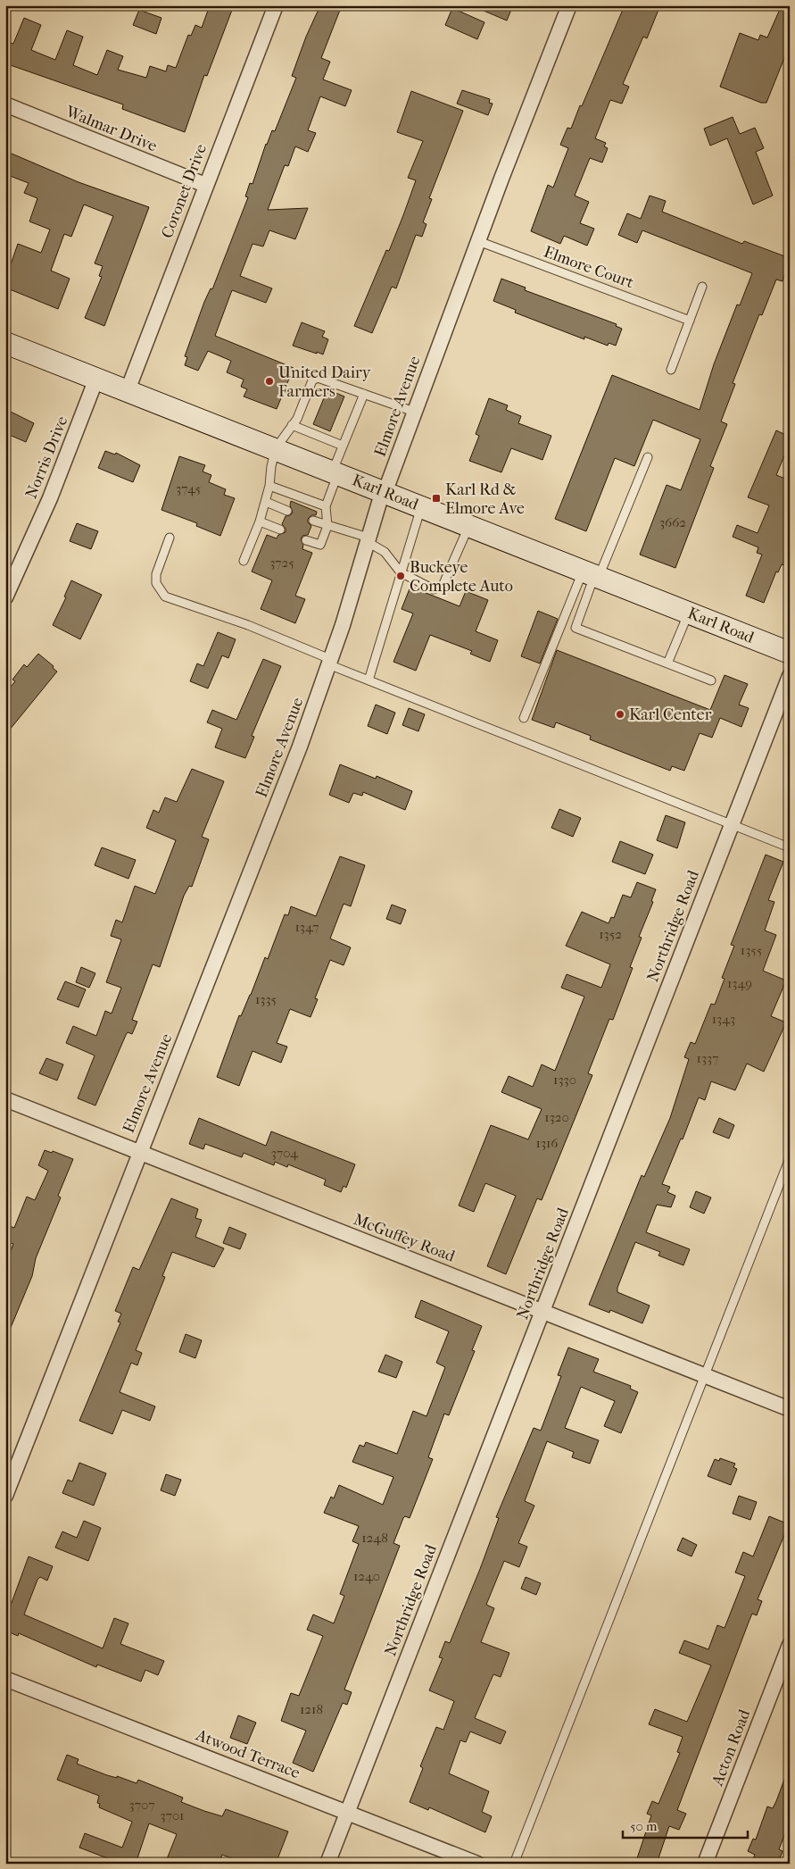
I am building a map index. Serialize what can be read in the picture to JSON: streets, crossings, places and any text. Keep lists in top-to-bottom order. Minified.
{"streets":{"main road":["Karl Road"],"street":["Walmar Drive","Coronet Drive","Elmore Avenue","Norris Drive","Northridge Road","McGuffey Road","Acton Road","Atwood Terrace"],"lane":["Elmore Court"]},"crossings":[["Walmar Drive","Coronet Drive"],["Coronet Drive","Karl Road"],["Elmore Court","Elmore Avenue"],["Elmore Avenue","Karl Road"],["Elmore Avenue","McGuffey Road"],["Norris Drive","Karl Road"],["Northridge Road","McGuffey Road"],["Northridge Road","Atwood Terrace"]],"places":{"other":["United Dairy Farmers","Buckeye Complete Auto","Karl Center"],"transit":["Karl Rd & Elmore Ave"]},"house_numbers":["3745","3662","3725","1347","1352","1355","1349","1335","1343","1337","1330","1320","1316","3704","1248","1240","1218","3707","3701"],"scale_bar":"50 m"}
